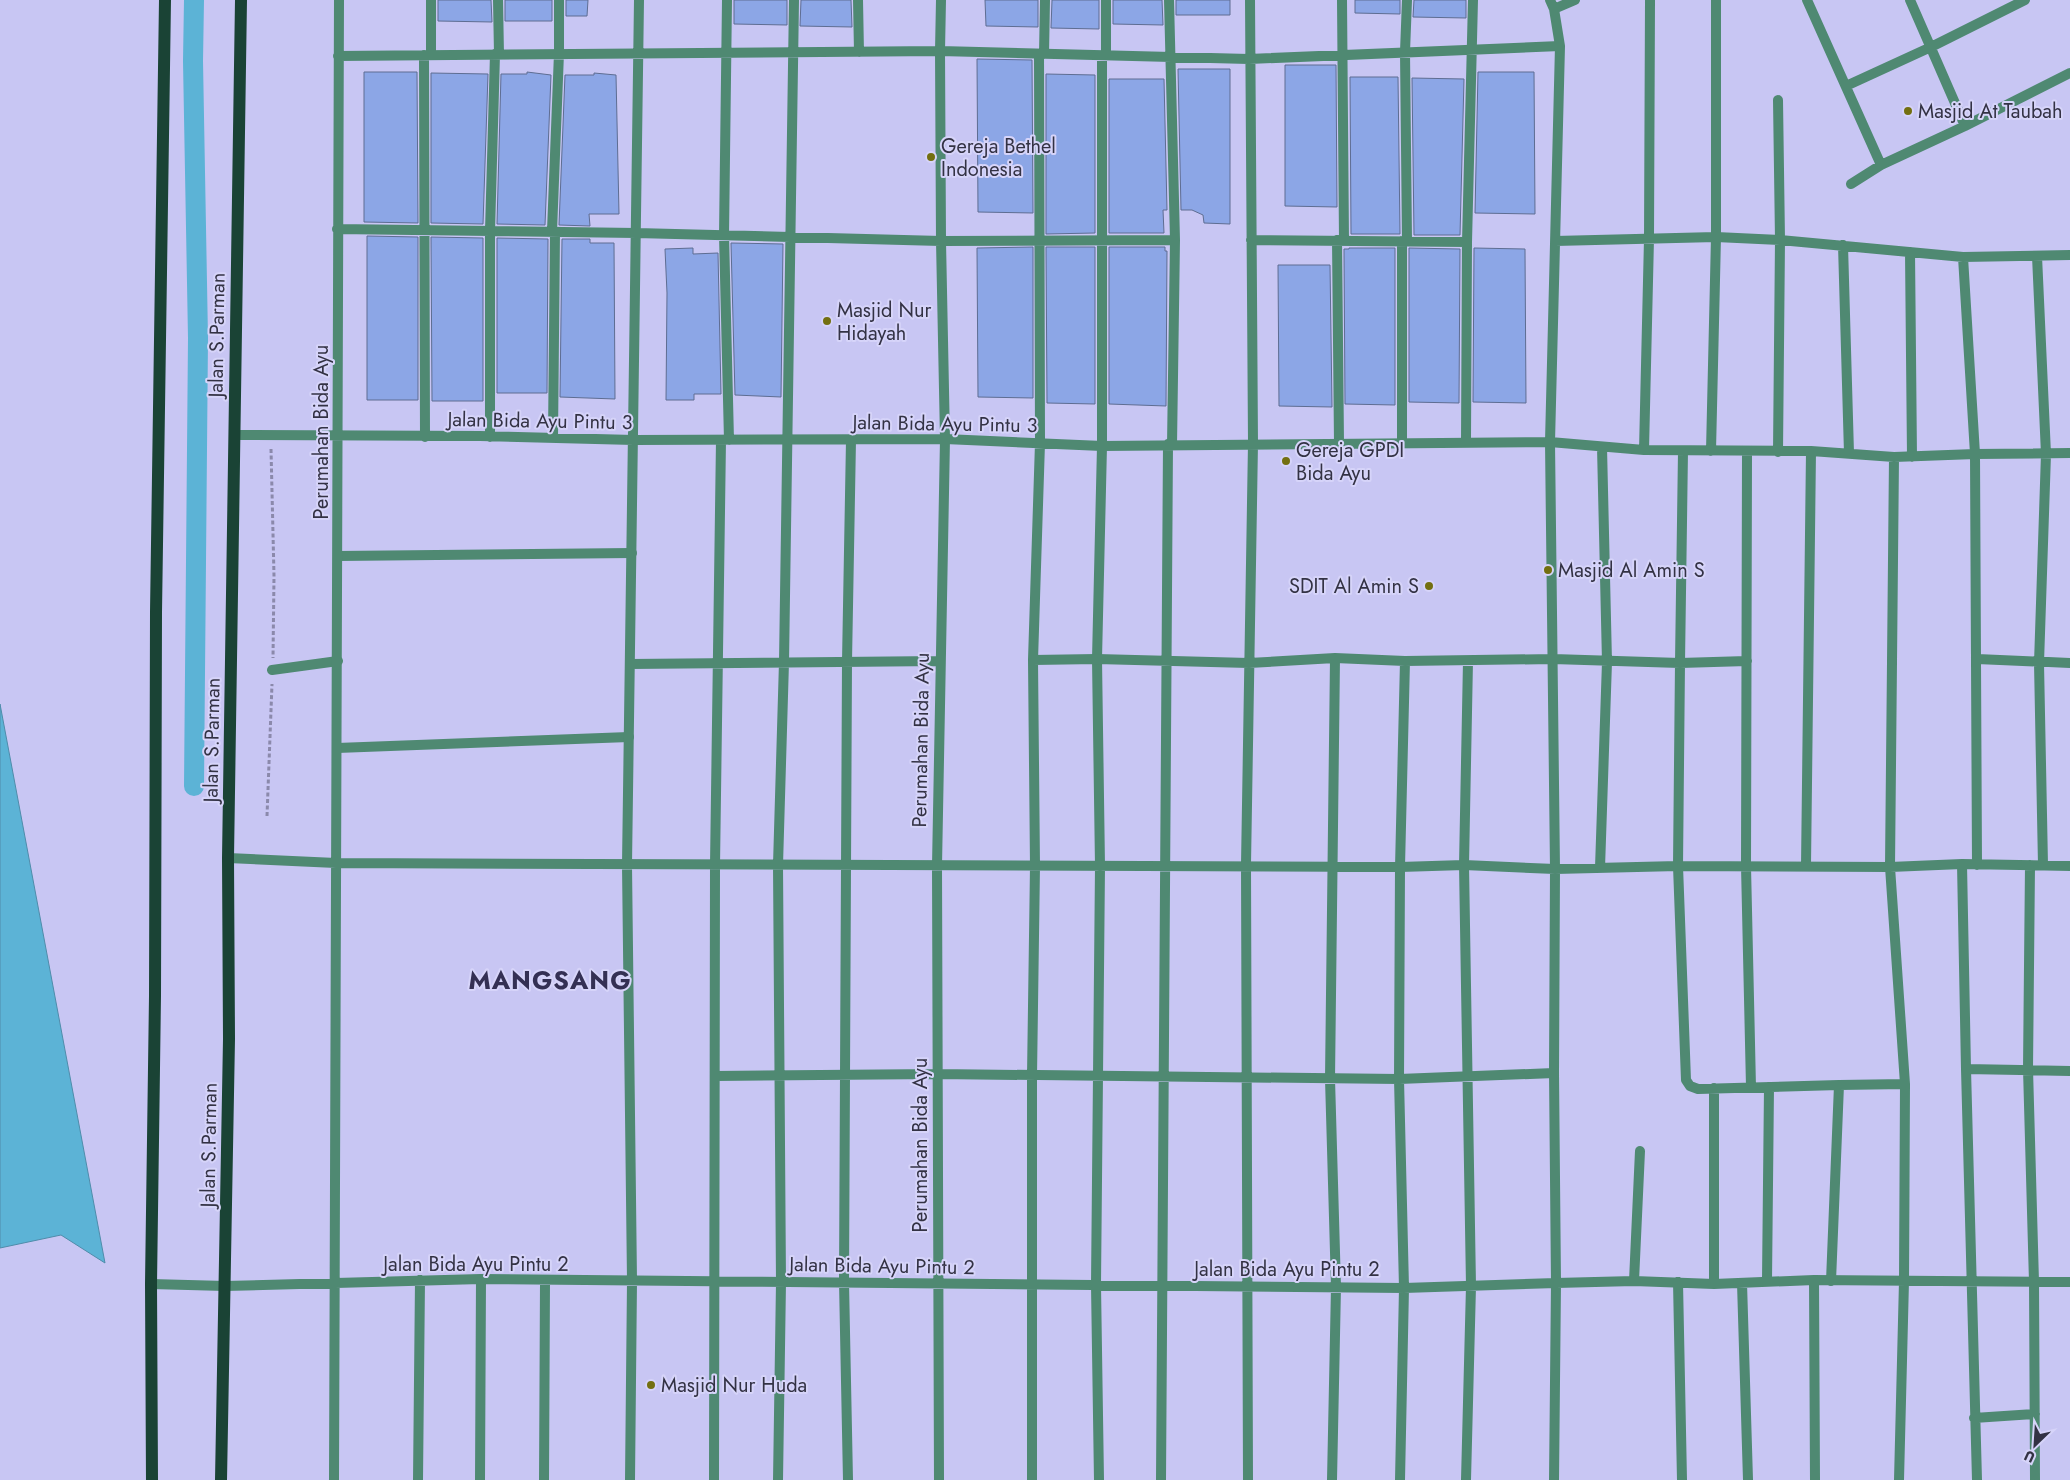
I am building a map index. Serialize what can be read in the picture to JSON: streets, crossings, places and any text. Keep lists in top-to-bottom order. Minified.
{"streets":{"main road":["Jalan S.Parman"],"street":["Jalan Bida Ayu Pintu 3","Perumahan Bida Ayu","Jalan Bida Ayu Pintu 2"]},"crossings":[["Jalan S.Parman","Jalan Bida Ayu Pintu 3"],["Jalan S.Parman","Jalan Bida Ayu Pintu 2"],["Jalan Bida Ayu Pintu 3","Perumahan Bida Ayu"],["Perumahan Bida Ayu","Jalan Bida Ayu Pintu 2"]],"districts":["MANGSANG"],"places":["Masjid At Taubah","Gereja Bethel Indonesia","Masjid Nur Hidayah","Gereja GPDI Bida Ayu","Masjid Al Amin S","SDIT Al Amin S","Masjid Nur Huda"],"north":"bottom left"}
